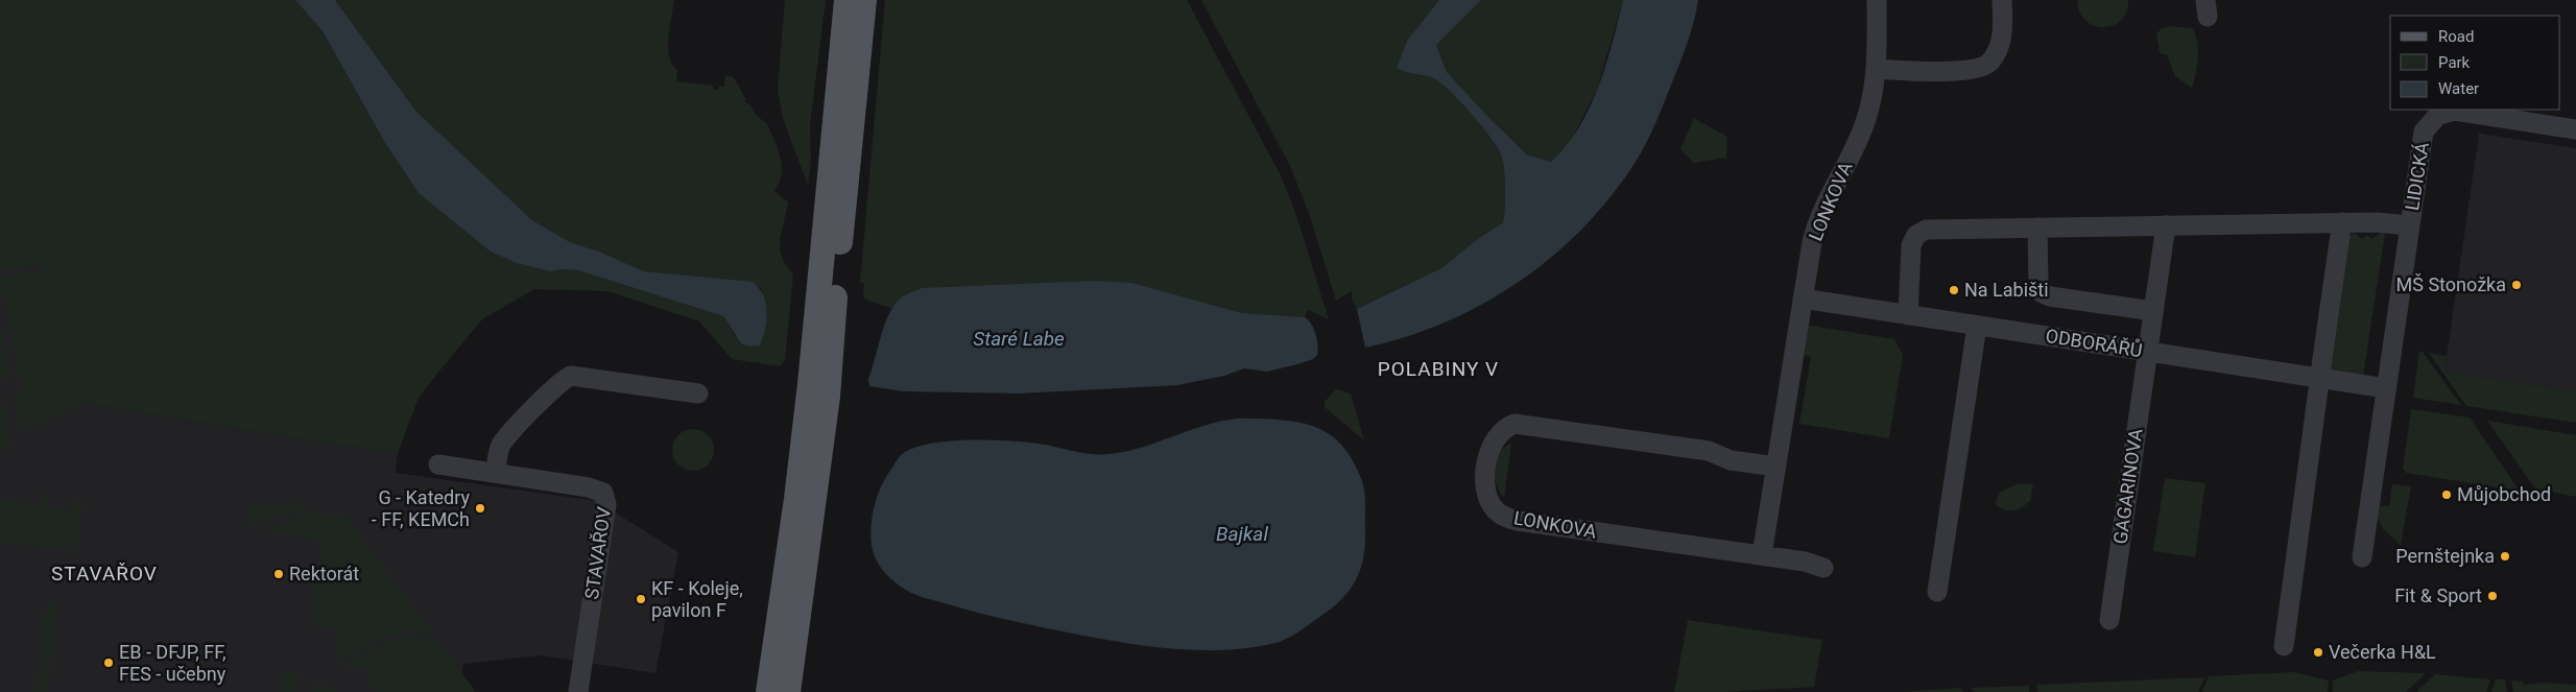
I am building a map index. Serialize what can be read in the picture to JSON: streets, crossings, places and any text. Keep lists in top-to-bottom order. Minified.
{"streets":{"street":["LIDICKÁ","LONKOVA","ODBORÁŘŮ","GAGARINOVA","STAVAŘOV"]},"crossings":[["LONKOVA","ODBORÁŘŮ"],["ODBORÁŘŮ","GAGARINOVA"]],"districts":["POLABINY V","STAVAŘOV"],"water":["Staré Labe","Bajkal"],"places":["MŠ Stonožka","Na Labišti","Můjobchod","G - Katedry - FF, KEMCh","Pernštejnka","Rektorát","Fit & Sport","KF - Koleje, pavilon F","Večerka H&L","EB - DFJP, FF, FES - učebny"],"legend":["Road","Park","Water"]}
